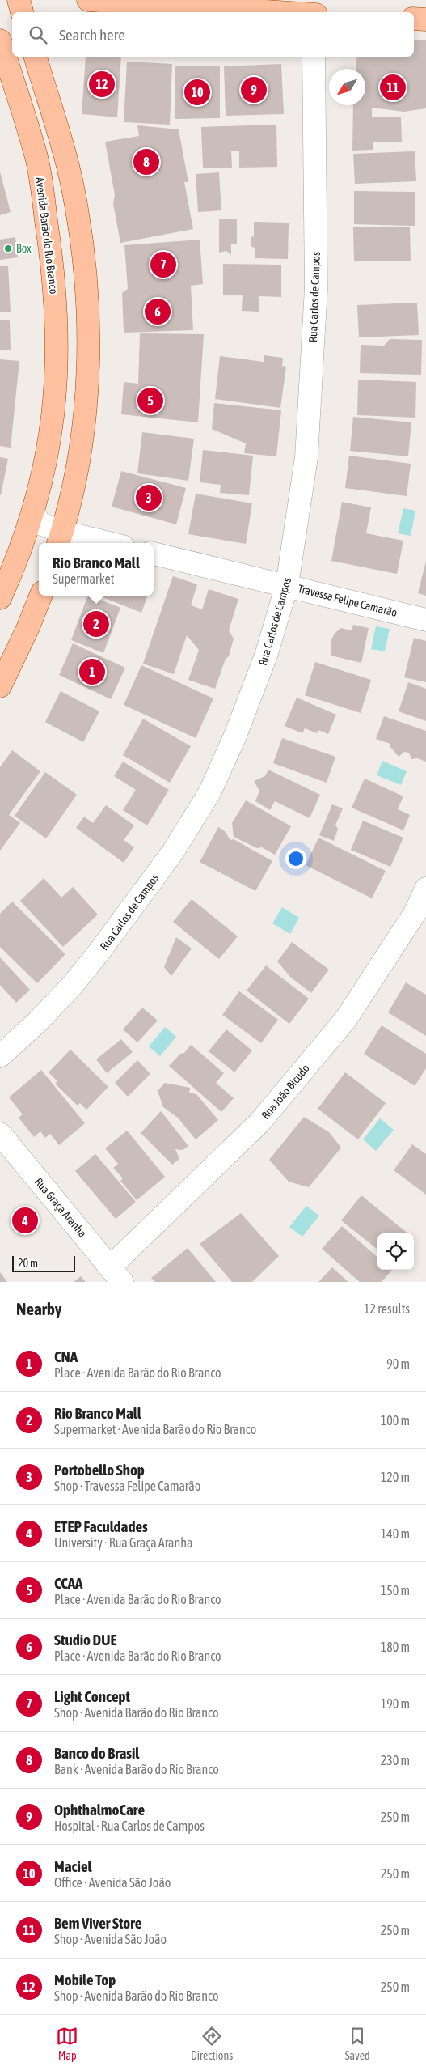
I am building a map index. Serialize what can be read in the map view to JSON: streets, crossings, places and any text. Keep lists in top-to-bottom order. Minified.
{"streets":{"main road":["Avenida Barão do Rio Branco"],"street":["Rua Carlos de Campos","Travessa Felipe Camarão","Rua João Bicudo","Rua Graça Aranha"]},"crossings":[["Rua Carlos de Campos","Travessa Felipe Camarão"],["Rua João Bicudo","Rua Graça Aranha"]],"places":["Box"],"scale_bar":"20 m","north":"bottom left","page":{"search":"Search here","pins":["12","11","9","10","8","7","6","5","3","2","1","4"],"popup":["Rio Branco Mall","Supermarket"],"scale":"20 m","heading":["Nearby","12 results"],"list":[{"mark":"1","name":"CNA","note":"Place · Avenida Barão do Rio Branco","value":"90 m"},{"mark":"2","name":"Rio Branco Mall","note":"Supermarket · Avenida Barão do Rio Branco","value":"100 m"},{"mark":"3","name":"Portobello Shop","note":"Shop · Travessa Felipe Camarão","value":"120 m"},{"mark":"4","name":"ETEP Faculdades","note":"University · Rua Graça Aranha","value":"140 m"},{"mark":"5","name":"CCAA","note":"Place · Avenida Barão do Rio Branco","value":"150 m"},{"mark":"6","name":"Studio DUE","note":"Place · Avenida Barão do Rio Branco","value":"180 m"},{"mark":"7","name":"Light Concept","note":"Shop · Avenida Barão do Rio Branco","value":"190 m"},{"mark":"8","name":"Banco do Brasil","note":"Bank · Avenida Barão do Rio Branco","value":"230 m"},{"mark":"9","name":"OphthalmoCare","note":"Hospital · Rua Carlos de Campos","value":"250 m"},{"mark":"10","name":"Maciel","note":"Office · Avenida São João","value":"250 m"},{"mark":"11","name":"Bem Viver Store","note":"Shop · Avenida São João","value":"250 m"},{"mark":"12","name":"Mobile Top","note":"Shop · Avenida Barão do Rio Branco","value":"250 m"}],"nav":["Map","Directions","Saved"]}}
